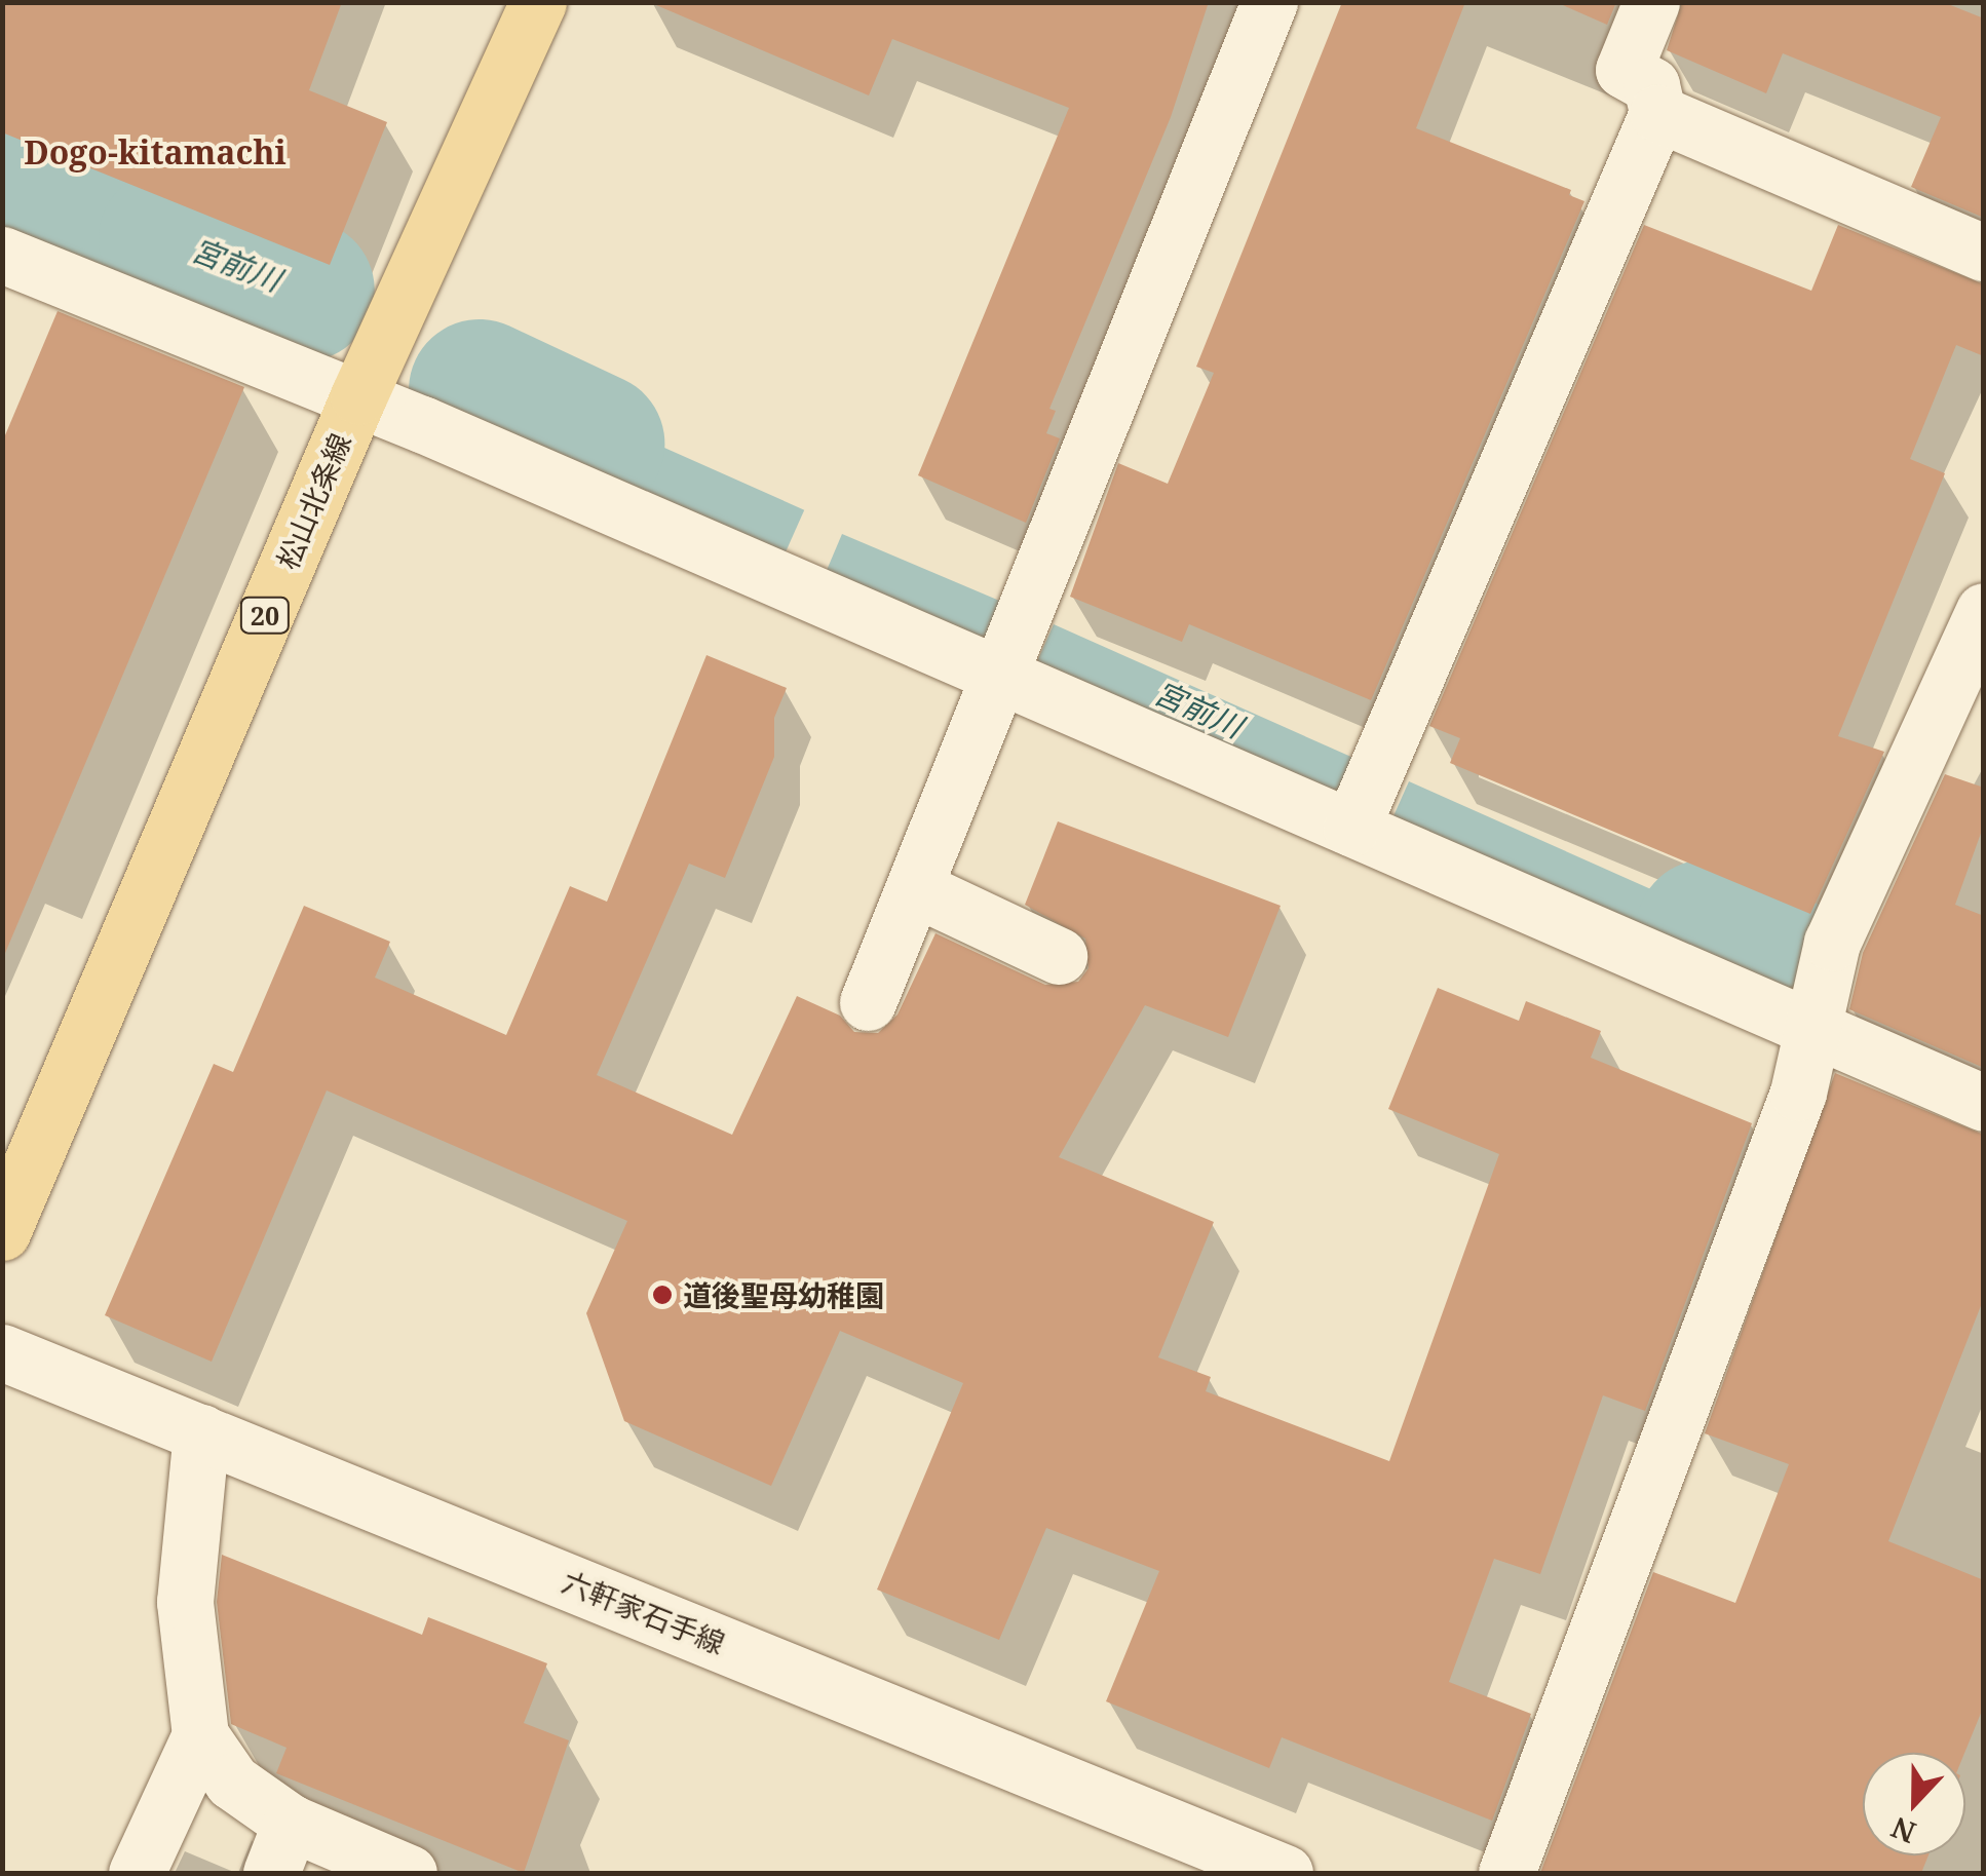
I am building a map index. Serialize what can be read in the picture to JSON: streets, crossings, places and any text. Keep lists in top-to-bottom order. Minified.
{"streets":{"main road":["松山北条線","20"],"street":["六軒家石手線"]},"districts":["Dogo-kitamachi"],"water":["宮前川"],"places":["道後聖母幼稚園"],"north":"bottom"}
